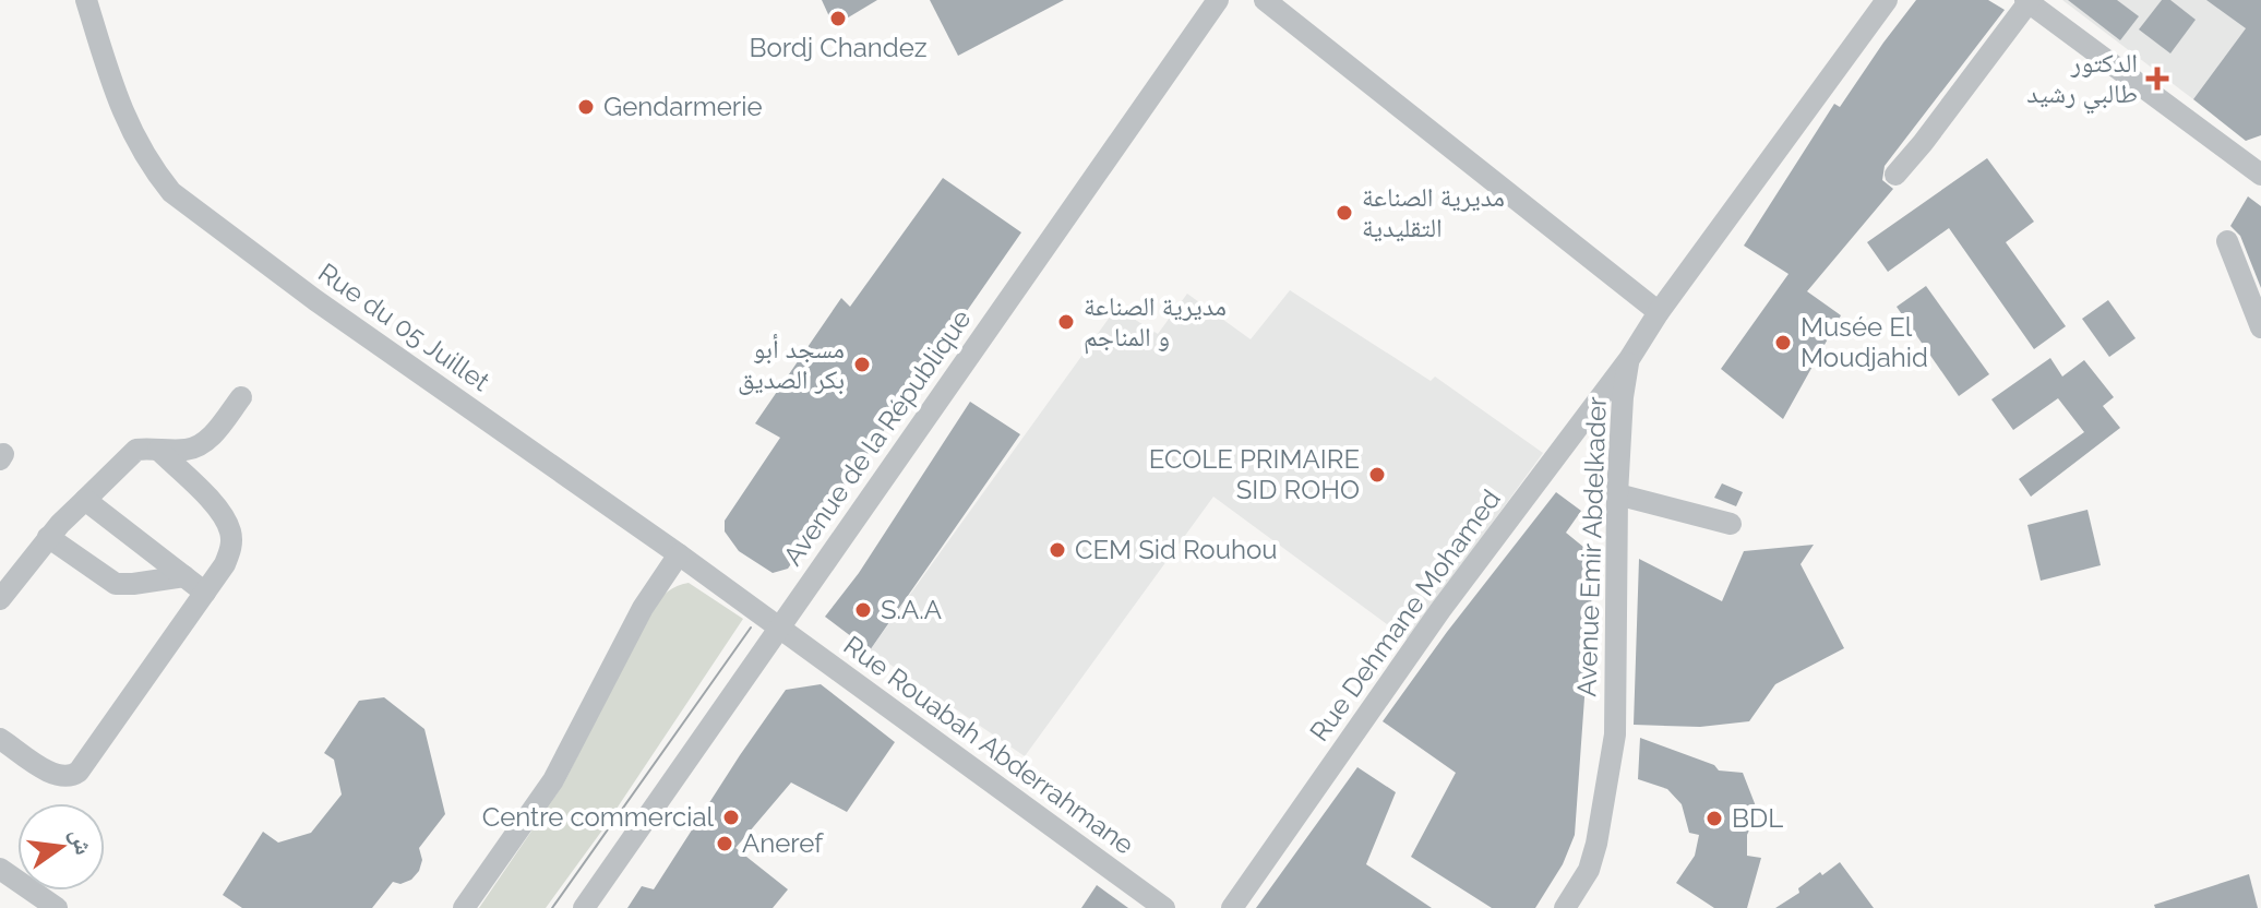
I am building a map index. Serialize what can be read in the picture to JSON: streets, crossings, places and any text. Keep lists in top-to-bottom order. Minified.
{"streets":{"street":["Rue du 05 Juillet","Avenue de la République","Avenue Emir Abdelkader","Rue Dehmane Mohamed","Rue Rouabah Abderrahmane"]},"crossings":[["Rue du 05 Juillet","Avenue de la République"],["Rue du 05 Juillet","Rue Rouabah Abderrahmane"],["Avenue de la République","Rue Rouabah Abderrahmane"],["Avenue Emir Abdelkader","Rue Dehmane Mohamed"]],"places":{"other":["Bordj Chandez","Gendarmerie","مديرية الصناعة التقليدية","مديرية الصناعة و المناجم","Musée El Moudjahid","مسجد أبو بكر الصديق","ECOLE PRIMAIRE SID ROHO","CEM Sid Rouhou","S.A.A","Centre commercial","BDL","Aneref"],"health":["الدكتور طالبي رشيد"]},"north":"right"}
